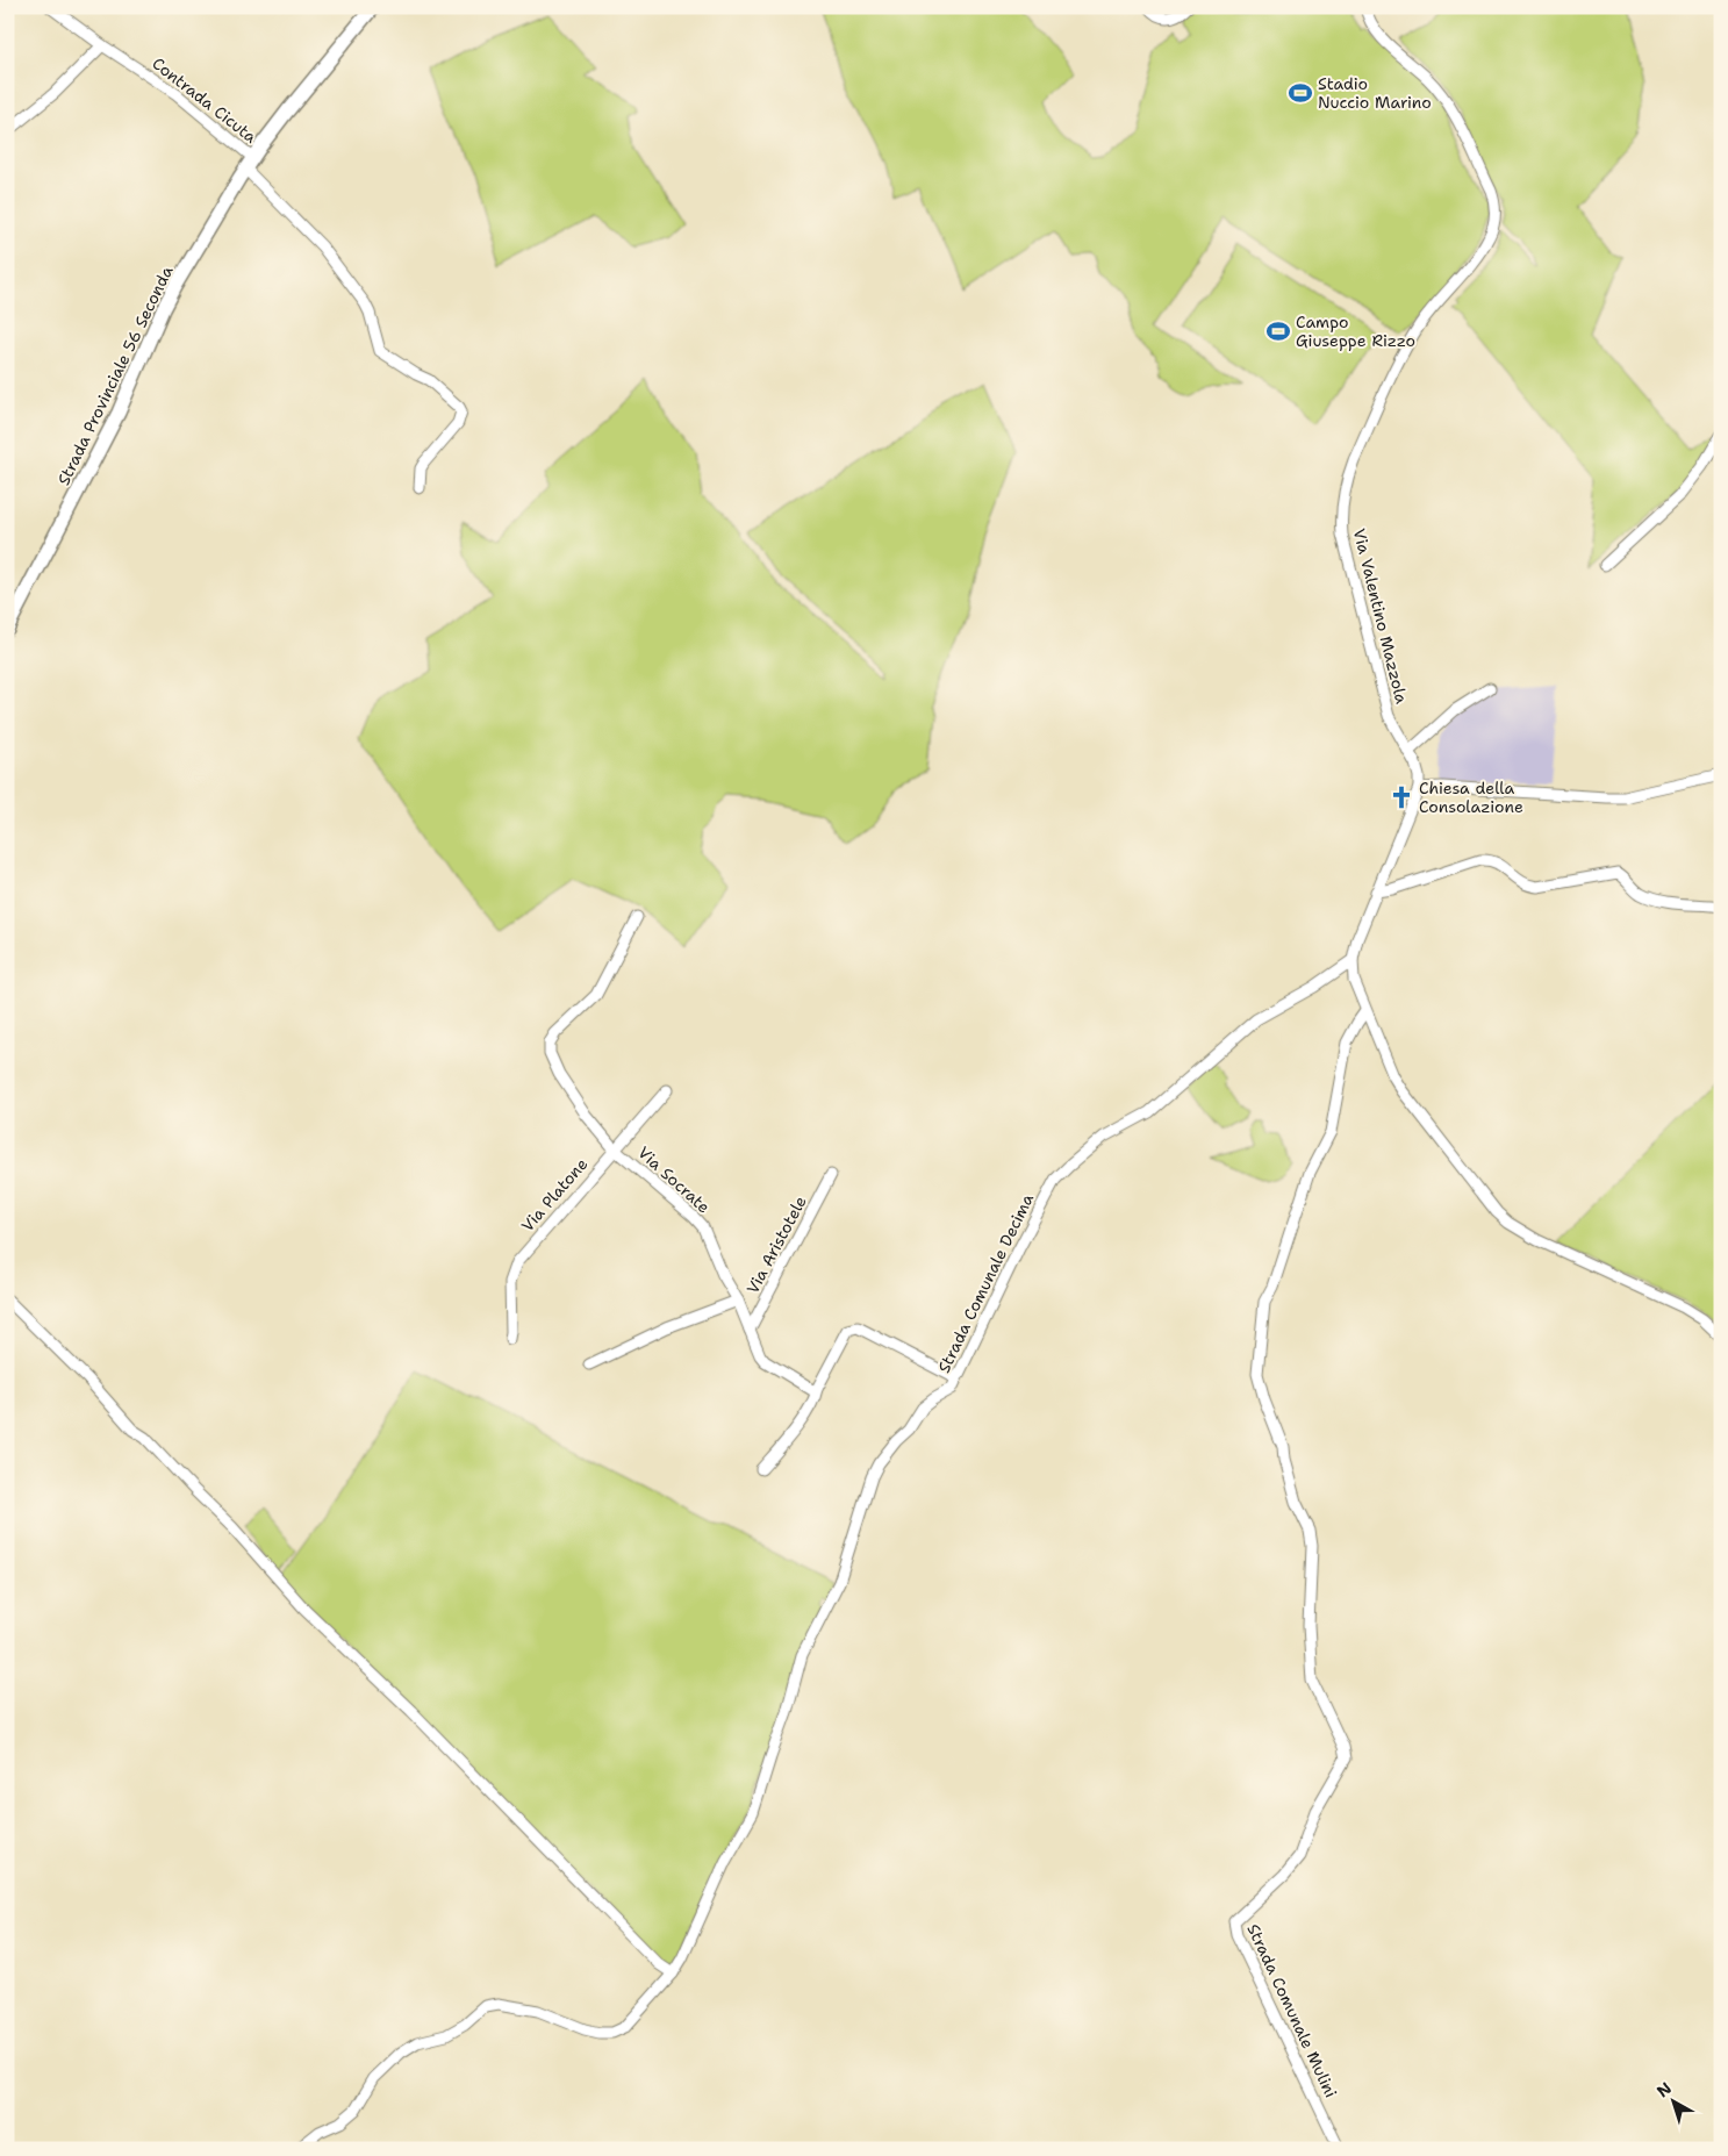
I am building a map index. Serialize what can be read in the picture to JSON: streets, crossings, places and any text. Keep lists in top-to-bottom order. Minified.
{"streets":{"street":["Contrada Cicuta","Strada Provinciale 56 Seconda","Via Valentino Mazzola","Via Socrate","Via Platone","Via Aristotele","Strada Comunale Decima","Strada Comunale Mulini"]},"crossings":[["Contrada Cicuta","Strada Provinciale 56 Seconda"],["Via Socrate","Via Platone"],["Via Socrate","Via Aristotele"]],"places":{"sports":["Stadio Nuccio Marino","Campo Giuseppe Rizzo"],"church":["Chiesa della Consolazione"]},"north":"top left"}
